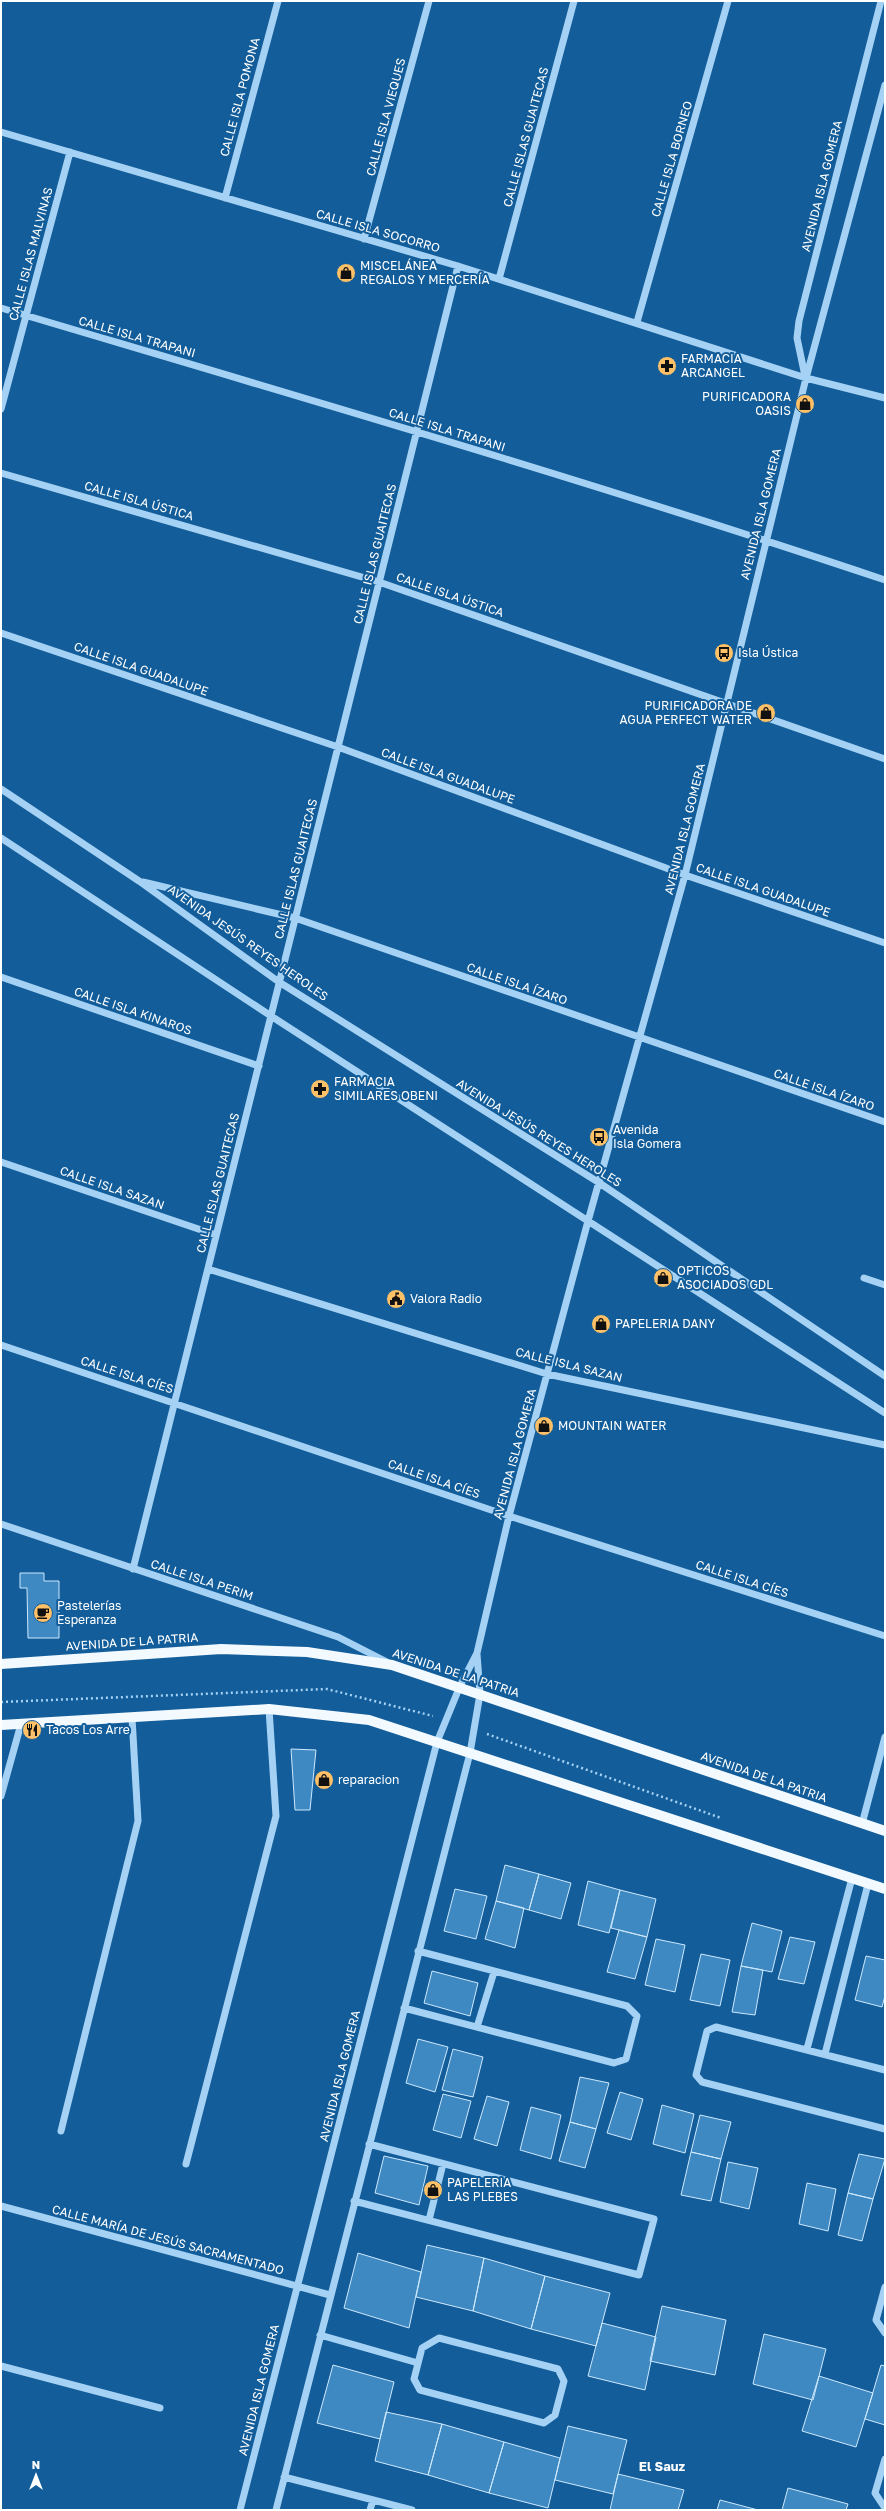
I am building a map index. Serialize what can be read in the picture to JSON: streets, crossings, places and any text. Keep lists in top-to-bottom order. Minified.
{"streets":{"main road":["AVENIDA DE LA PATRIA"],"street":["CALLE ISLA POMONA","CALLE ISLA VIEQUES","CALLE ISLAS GUAITECAS","CALLE ISLA BORNEO","AVENIDA ISLA GOMERA","CALLE ISLA SOCORRO","CALLE ISLAS MALVINAS","CALLE ISLA TRAPANI","CALLE ISLA ÚSTICA","CALLE ISLA GUADALUPE","AVENIDA JESÚS REYES HEROLES","CALLE ISLA ÍZARO","CALLE ISLA KINAROS","CALLE ISLA SAZAN","CALLE ISLA CÍES","CALLE ISLA PERIM","CALLE MARÍA DE JESÚS SACRAMENTADO"]},"crossings":[["CALLE ISLA POMONA","CALLE ISLA SOCORRO"],["CALLE ISLA VIEQUES","CALLE ISLA SOCORRO"],["CALLE ISLAS GUAITECAS","CALLE ISLA SOCORRO"],["CALLE ISLAS GUAITECAS","CALLE ISLA TRAPANI"],["CALLE ISLAS GUAITECAS","CALLE ISLA ÚSTICA"],["CALLE ISLAS GUAITECAS","CALLE ISLA GUADALUPE"],["CALLE ISLAS GUAITECAS","AVENIDA JESÚS REYES HEROLES"],["CALLE ISLAS GUAITECAS","CALLE ISLA ÍZARO"],["CALLE ISLAS GUAITECAS","CALLE ISLA KINAROS"],["CALLE ISLAS GUAITECAS","CALLE ISLA SAZAN"],["CALLE ISLAS GUAITECAS","CALLE ISLA CÍES"],["CALLE ISLAS GUAITECAS","CALLE ISLA PERIM"],["CALLE ISLA BORNEO","CALLE ISLA SOCORRO"],["AVENIDA ISLA GOMERA","CALLE ISLA SOCORRO"],["AVENIDA ISLA GOMERA","CALLE ISLA TRAPANI"],["AVENIDA ISLA GOMERA","CALLE ISLA ÚSTICA"],["AVENIDA ISLA GOMERA","CALLE ISLA GUADALUPE"],["AVENIDA ISLA GOMERA","AVENIDA JESÚS REYES HEROLES"],["AVENIDA ISLA GOMERA","CALLE ISLA ÍZARO"],["AVENIDA ISLA GOMERA","CALLE ISLA SAZAN"],["AVENIDA ISLA GOMERA","CALLE ISLA CÍES"],["AVENIDA ISLA GOMERA","AVENIDA DE LA PATRIA"],["AVENIDA ISLA GOMERA","CALLE MARÍA DE JESÚS SACRAMENTADO"],["CALLE ISLA SOCORRO","CALLE ISLAS MALVINAS"],["CALLE ISLAS MALVINAS","CALLE ISLA TRAPANI"],["AVENIDA JESÚS REYES HEROLES","CALLE ISLA ÍZARO"],["CALLE ISLA PERIM","AVENIDA DE LA PATRIA"]],"districts":["El Sauz"],"places":{"shop":["MISCELÁNEA REGALOS Y MERCERÍA","PURIFICADORA OASIS","PURIFICADORA DE AGUA PERFECT WATER","OPTICOS ASOCIADOS GDL","PAPELERIA DANY","MOUNTAIN WATER","reparacion","PAPELERIA LAS PLEBES"],"pharmacy":["FARMACIA ARCANGEL","FARMACIA SIMILARES OBENI"],"bus stop":["Isla Ústica","Avenida Isla Gomera"],"public building":["Valora Radio"],"cafe":["Pastelerías Esperanza"],"restaurant":["Tacos Los Arre"]},"north":"top"}
